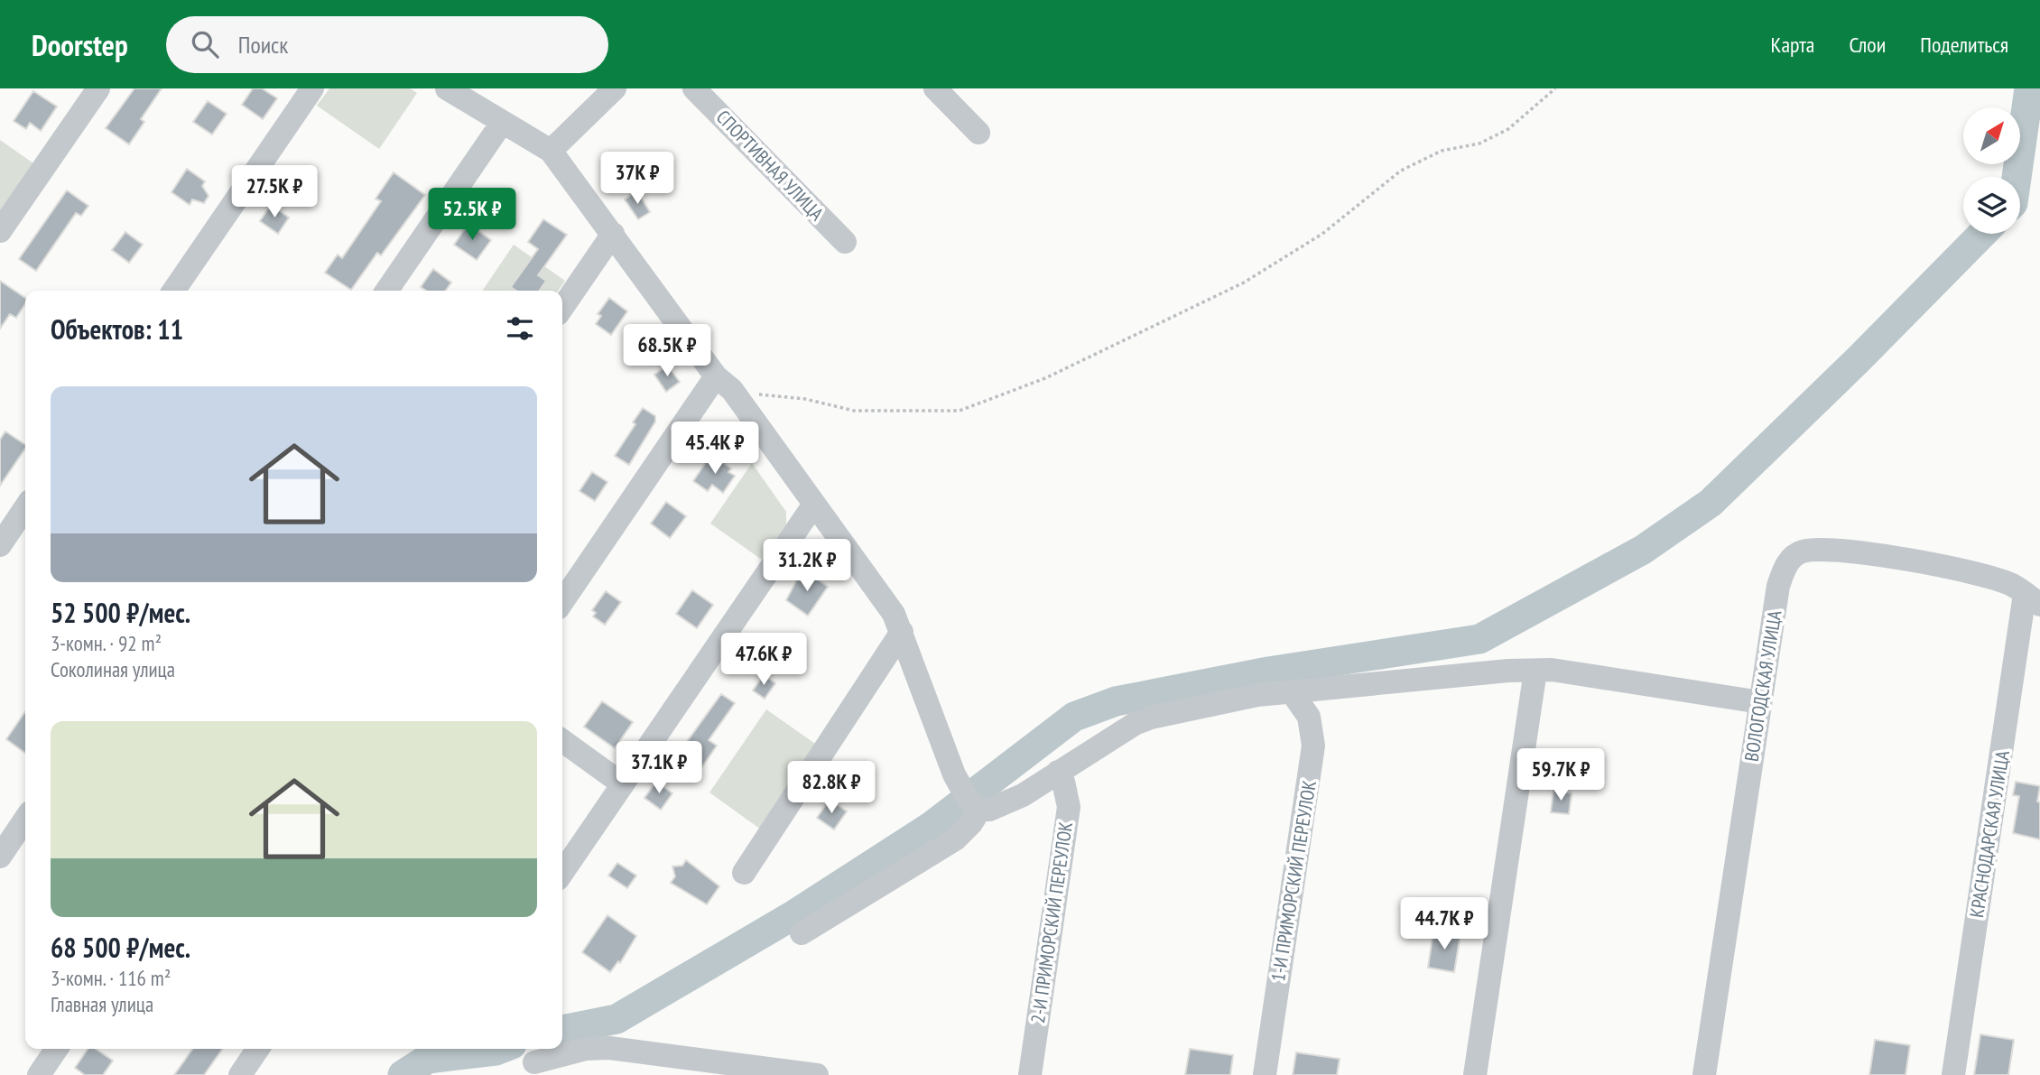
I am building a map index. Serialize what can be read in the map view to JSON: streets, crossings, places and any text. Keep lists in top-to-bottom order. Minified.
{"streets":{"street":["СПОРТИВНАЯ УЛИЦА","ВОЛОГОДСКАЯ УЛИЦА","КРАСНОДАРСКАЯ УЛИЦА","1-И ПРИМОРСКИЙ ПЕРЕУЛОК","2-И ПРИМОРСКИЙ ПЕРЕУЛОК"]},"crossings":[["ВОЛОГОДСКАЯ УЛИЦА","КРАСНОДАРСКАЯ УЛИЦА"]],"north":"top right","page":{"header":"Doorstep","search":"Поиск","nav":["Карта","Слои","Поделиться"],"price":["37K ₽","27.5K ₽","52.5K ₽","68.5K ₽","45.4K ₽","31.2K ₽","47.6K ₽","37.1K ₽","59.7K ₽","82.8K ₽","44.7K ₽"],"heading":"Объектов: 11","list":[{"name":"52 500 ₽/мес.","note":"3-комн. · 92 m² · Соколиная улица"},{"name":"68 500 ₽/мес.","note":"3-комн. · 116 m² · Главная улица"}]}}
